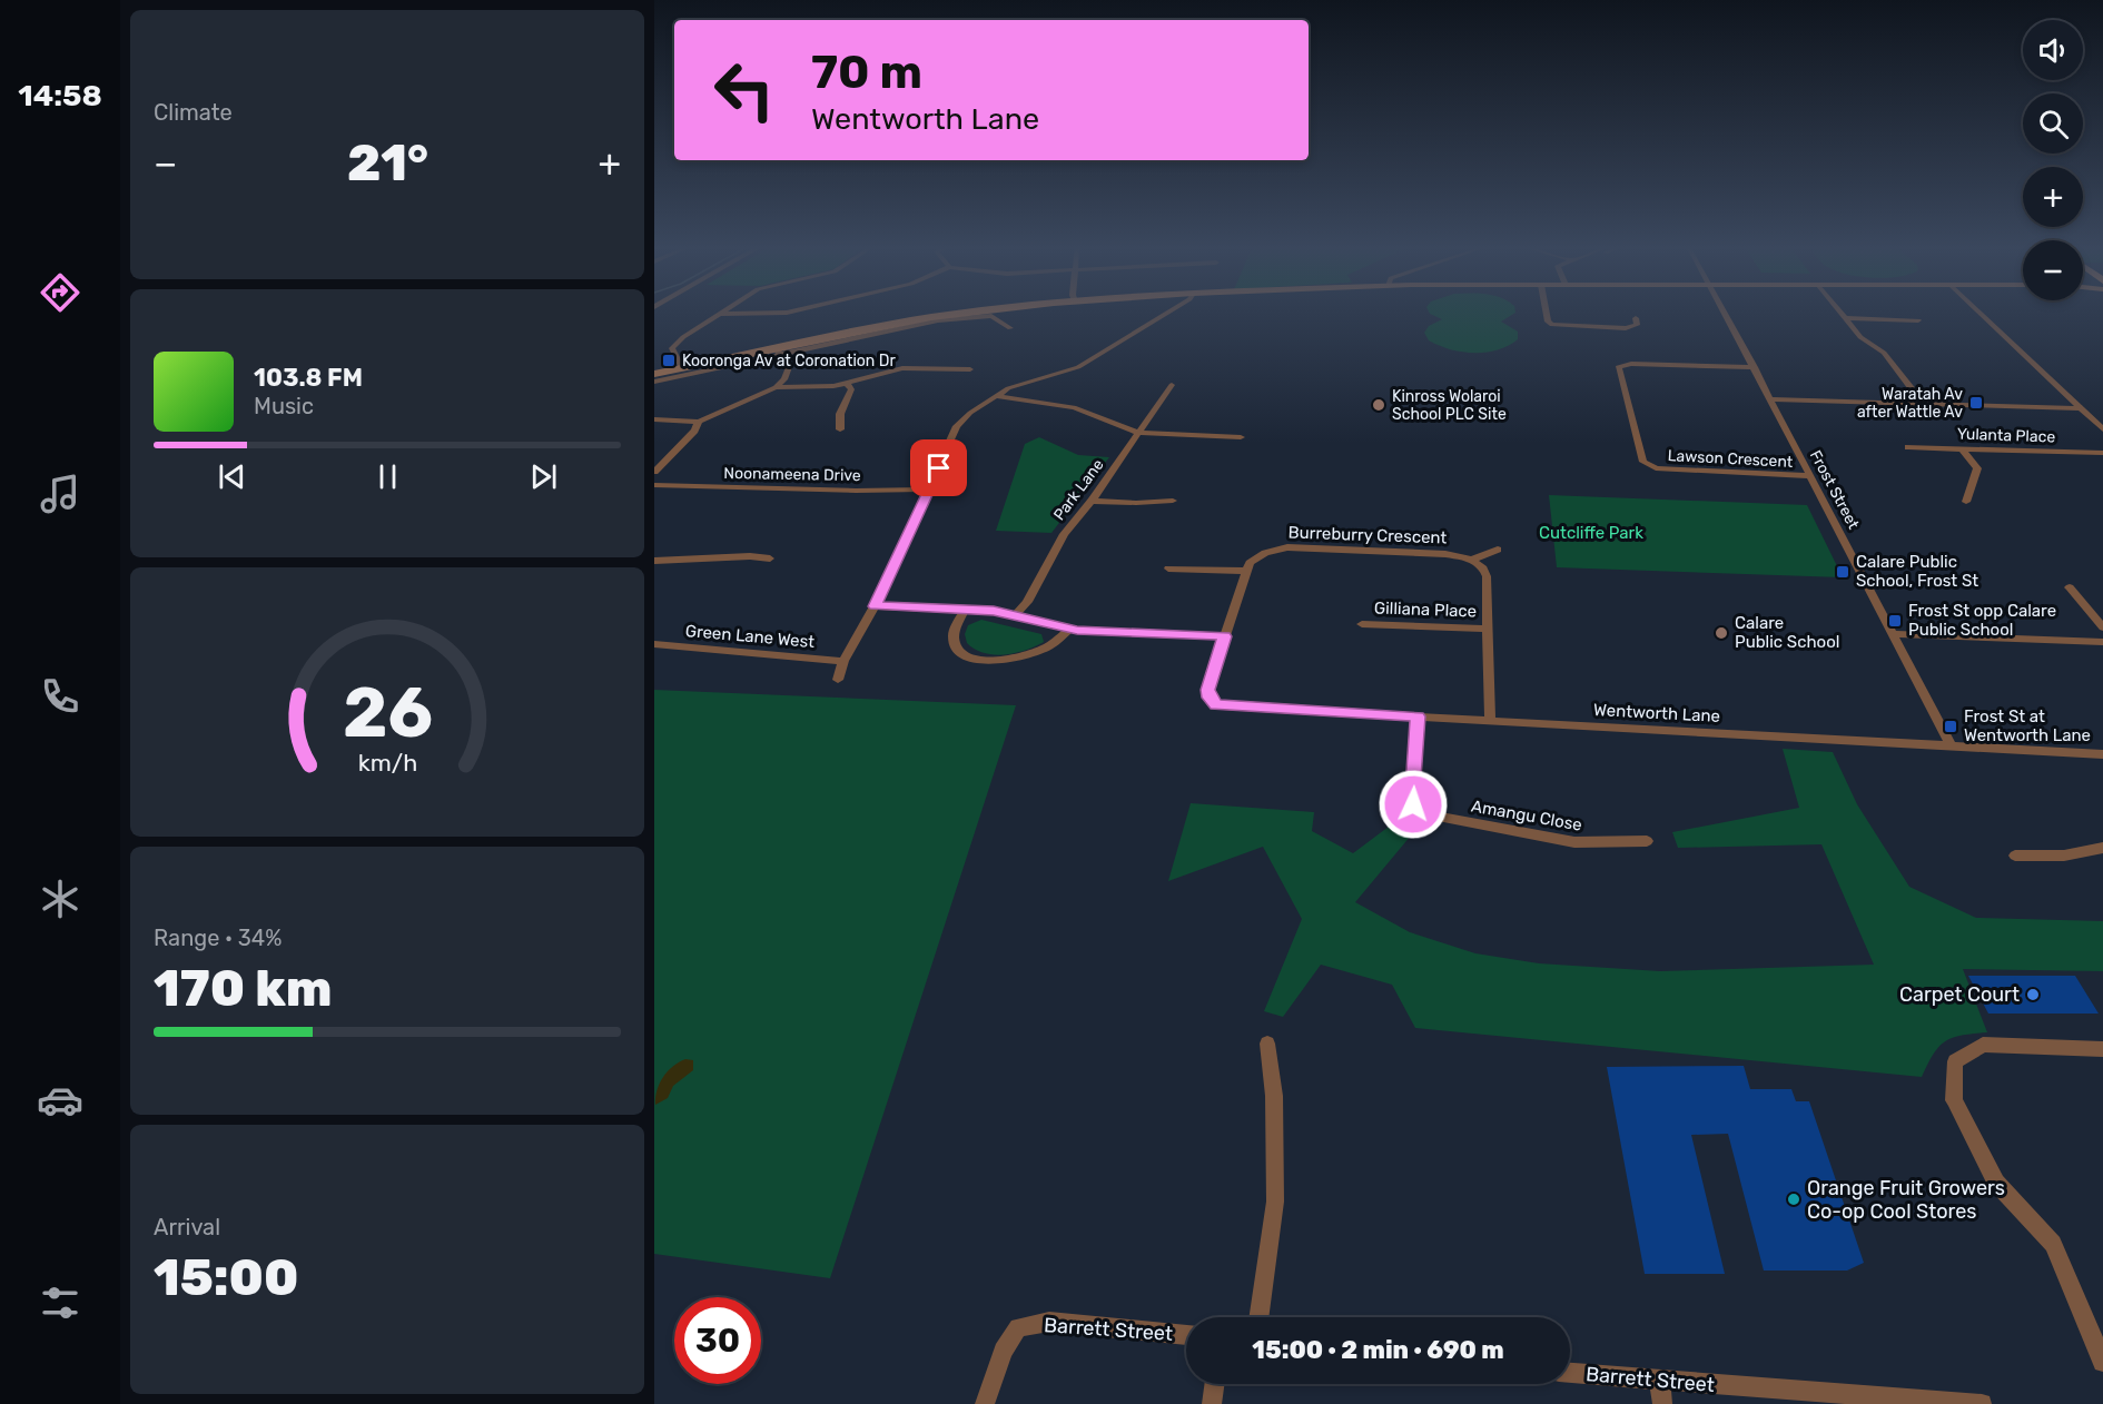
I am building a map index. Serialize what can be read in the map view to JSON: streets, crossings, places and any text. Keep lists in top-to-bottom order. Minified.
{"streets":{"street":["Yulanta Place","Lawson Crescent","Noonameena Drive","Park Lane","Frost Street","Burreburry Crescent","Gilliana Place","Green Lane West","Wentworth Lane","Amangu Close","Barrett Street"]},"crossings":[["Lawson Crescent","Frost Street"],["Frost Street","Wentworth Lane"],["Wentworth Lane","Amangu Close"]],"parks":["Cutcliffe Park"],"places":{"transit":["Kooronga Av at Coronation Dr","Waratah Av after Wattle Av","Calare Public School, Frost St","Frost St opp Calare Public School","Frost St at Wentworth Lane"],"other":["Kinross Wolaroi School PLC Site","Calare Public School","Carpet Court","Orange Fruit Growers Co-op Cool Stores"]},"page":{"tabs":"14:58","tile":["Climate",["Range · 34%","170 km"],["Arrival","15:00"]],"map_buttons":["+","−"],"turn":["70 m","Wentworth Lane"],"heat":["−","21°","+"],"song":["103.8 FM","Music"],"limit":"30","trip":"15:00 · 2 min · 690 m","gauge":["26","km/h"]}}
